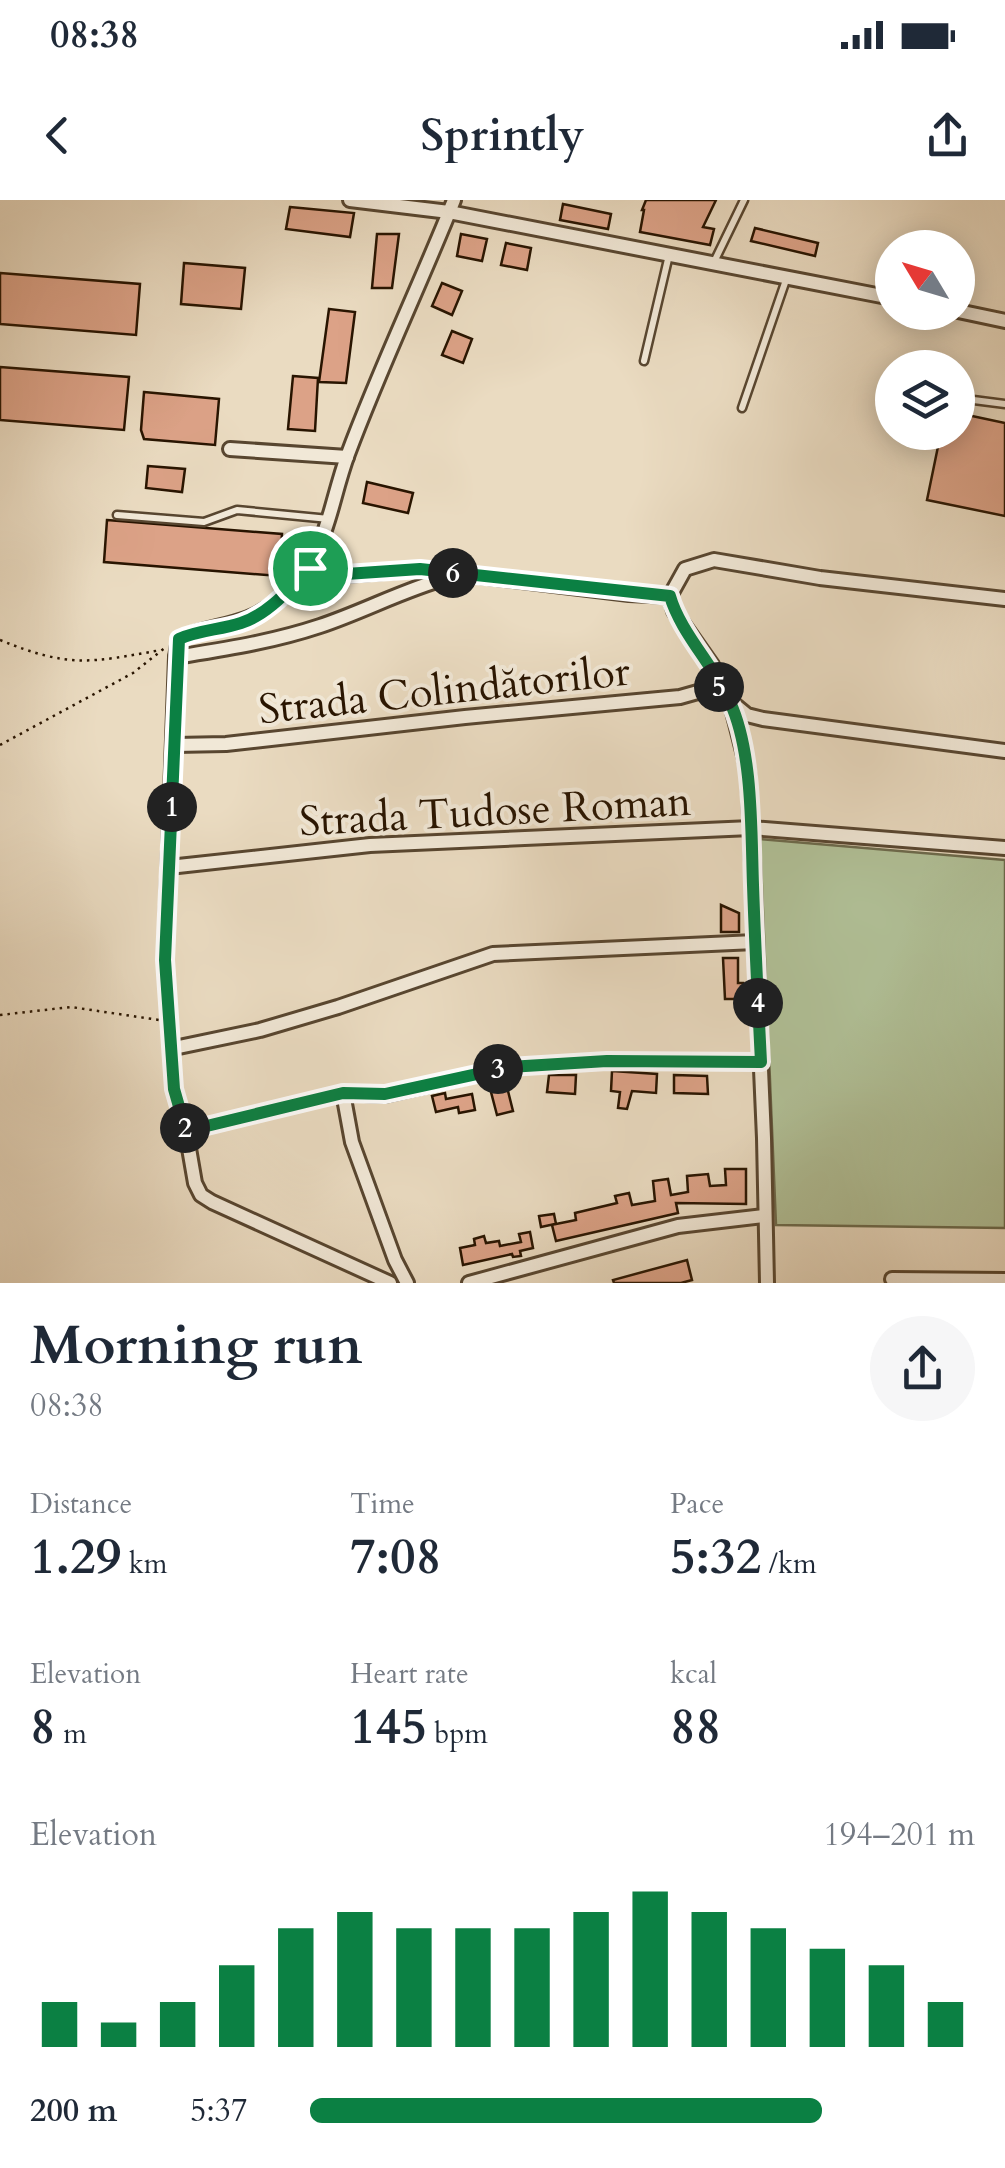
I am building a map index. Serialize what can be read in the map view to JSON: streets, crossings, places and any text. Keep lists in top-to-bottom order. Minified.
{"streets":{"street":["Strada Colindătorilor","Strada Tudose Roman"]},"north":"top left","page":{"status":"08:38","header":"Sprintly","pins":["6","5","1","4","3","2"],"heading":["Morning run","08:38"],"stats":[["Distance","1.29 km"],["Time","7:08"],["Pace","5:32 /km"],["Elevation","8 m"],["Heart rate","145 bpm"],["kcal","88"]],"chart":["Elevation","194–201 m"],"list":[{"name":"200 m","note":"5:37"}]}}
